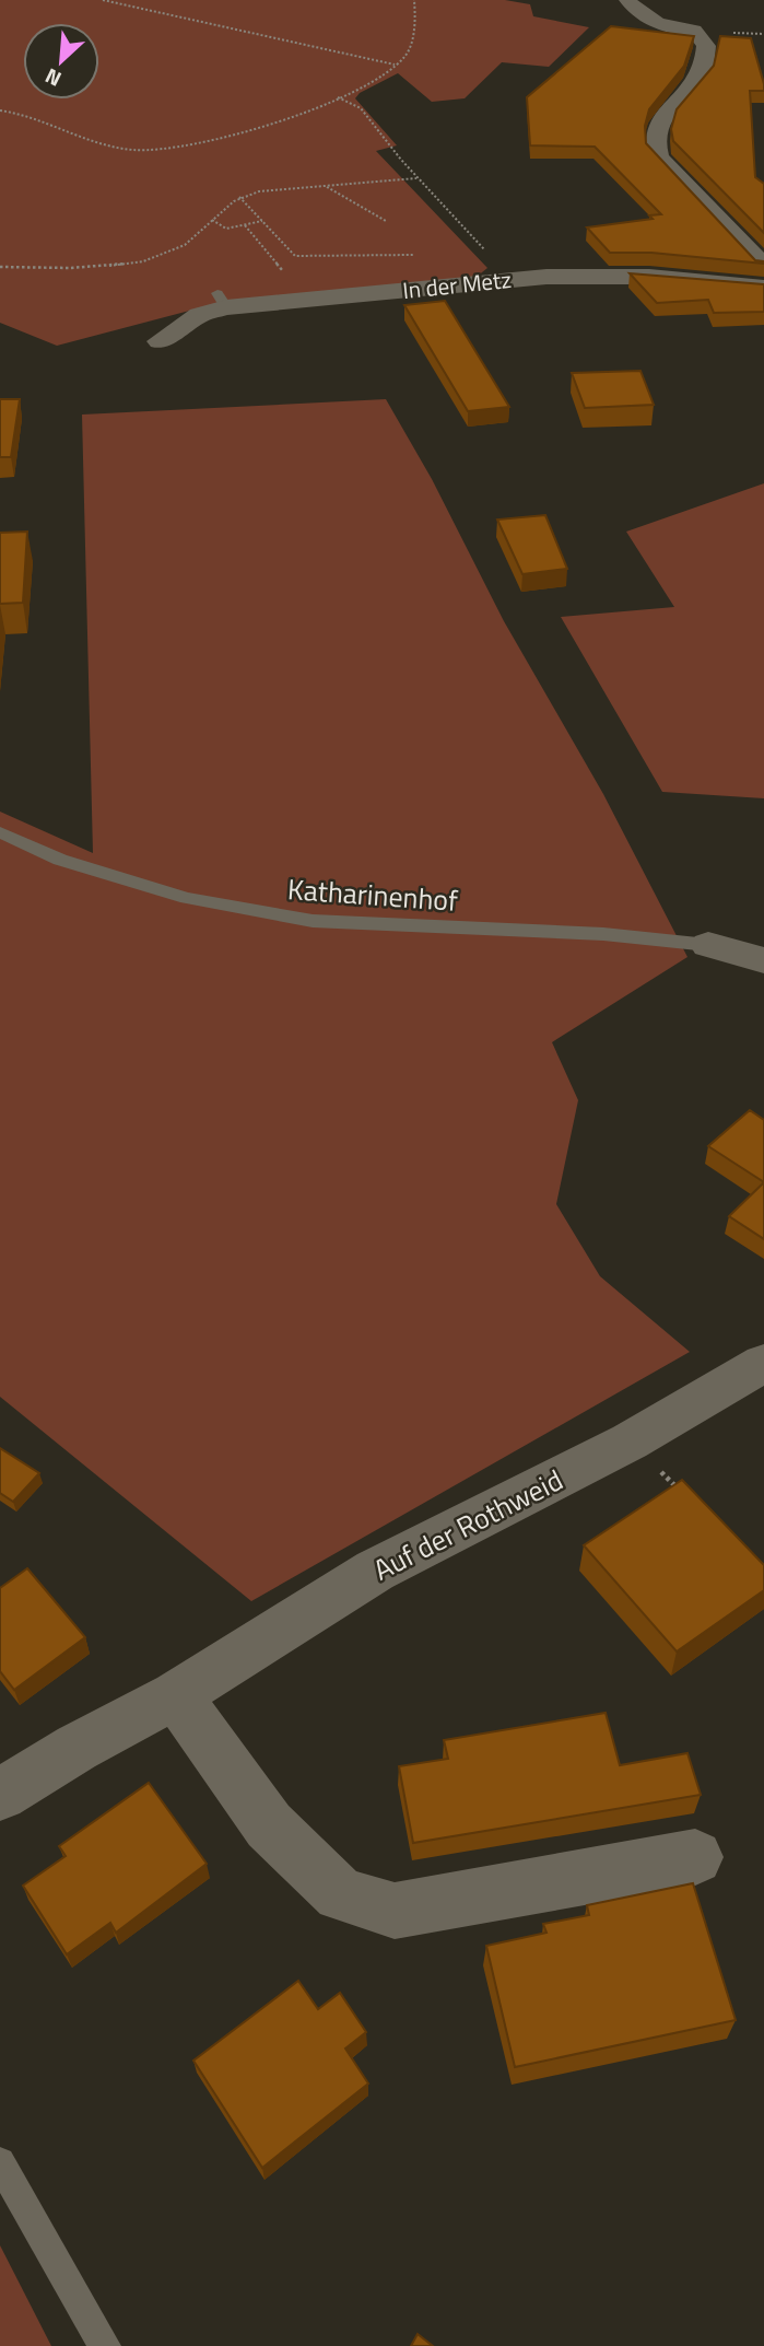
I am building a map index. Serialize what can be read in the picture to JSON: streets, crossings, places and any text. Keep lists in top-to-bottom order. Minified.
{"streets":{"street":["In der Metz","Auf der Rothweid"],"lane":["Katharinenhof"]},"north":"bottom left"}
